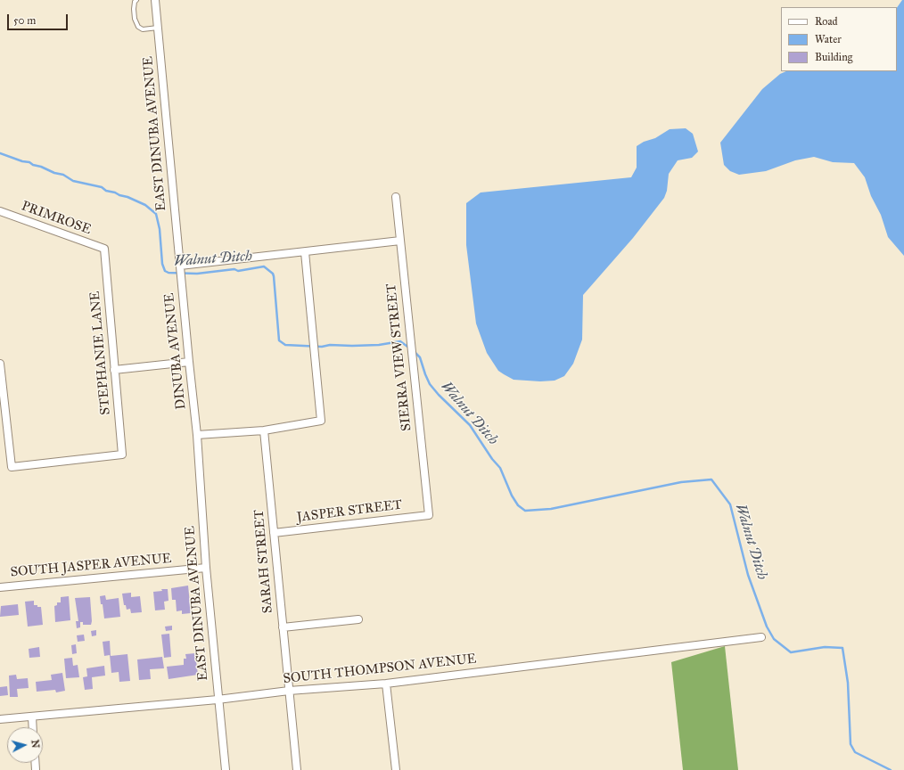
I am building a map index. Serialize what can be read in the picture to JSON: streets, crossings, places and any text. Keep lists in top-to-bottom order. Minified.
{"streets":{"street":["EAST DINUBA AVENUE","PRIMROSE","DINUBA AVENUE","STEPHANIE LANE","SIERRA VIEW STREET","JASPER STREET","SARAH STREET","SOUTH JASPER AVENUE","SOUTH THOMPSON AVENUE"]},"crossings":[["EAST DINUBA AVENUE","DINUBA AVENUE"],["EAST DINUBA AVENUE","SOUTH JASPER AVENUE"],["EAST DINUBA AVENUE","SOUTH THOMPSON AVENUE"],["PRIMROSE","STEPHANIE LANE"],["SIERRA VIEW STREET","JASPER STREET"],["JASPER STREET","SARAH STREET"],["SARAH STREET","SOUTH THOMPSON AVENUE"]],"water":["Walnut Ditch"],"legend":["Road","Water","Building"],"scale_bar":"50 m","north":"right"}
